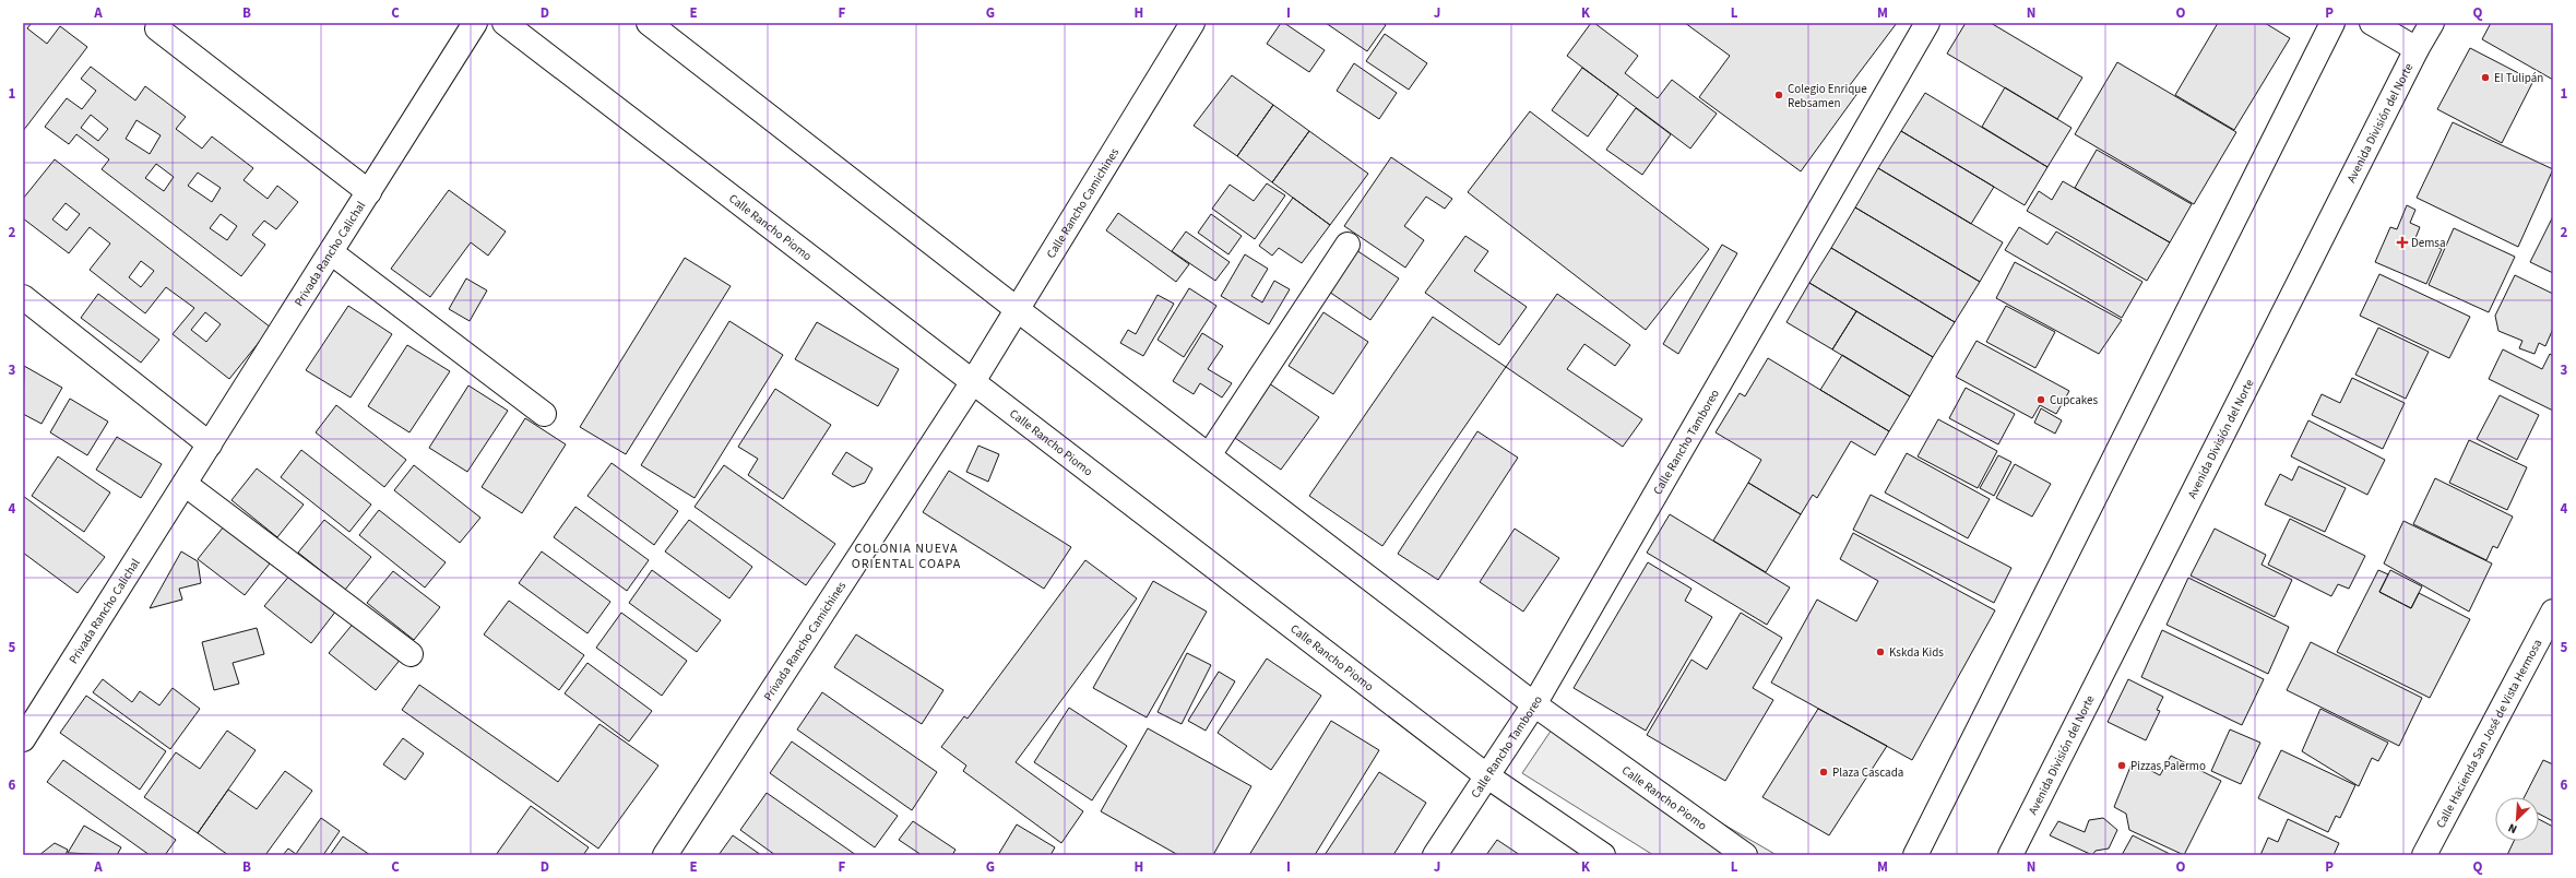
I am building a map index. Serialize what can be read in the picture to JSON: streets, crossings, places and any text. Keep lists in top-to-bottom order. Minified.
{"streets":{"street":["Avenida División del Norte","Calle Rancho Camichines","Calle Rancho Piomo","Privada Rancho Calichal","Calle Rancho Tamboreo","Privada Rancho Camichines","Calle Hacienda San José de Vista Hermosa"]},"crossings":[["Calle Rancho Camichines","Calle Rancho Piomo"],["Calle Rancho Camichines","Privada Rancho Camichines"],["Calle Rancho Piomo","Calle Rancho Tamboreo"],["Calle Rancho Piomo","Privada Rancho Camichines"]],"districts":["COLONIA NUEVA ORIENTAL COAPA"],"places":{"other":["El Tulipán","Colegio Enrique Rebsamen","Cupcakes","Kskda Kids","Pizzas Palermo","Plaza Cascada"],"health":["Demsa"]},"north":"bottom left","grid":{"columns":["A","B","C","D","E","F","G","H","I","J","K","L","M","N","O","P","Q"],"rows":["1","2","3","4","5","6"]}}
